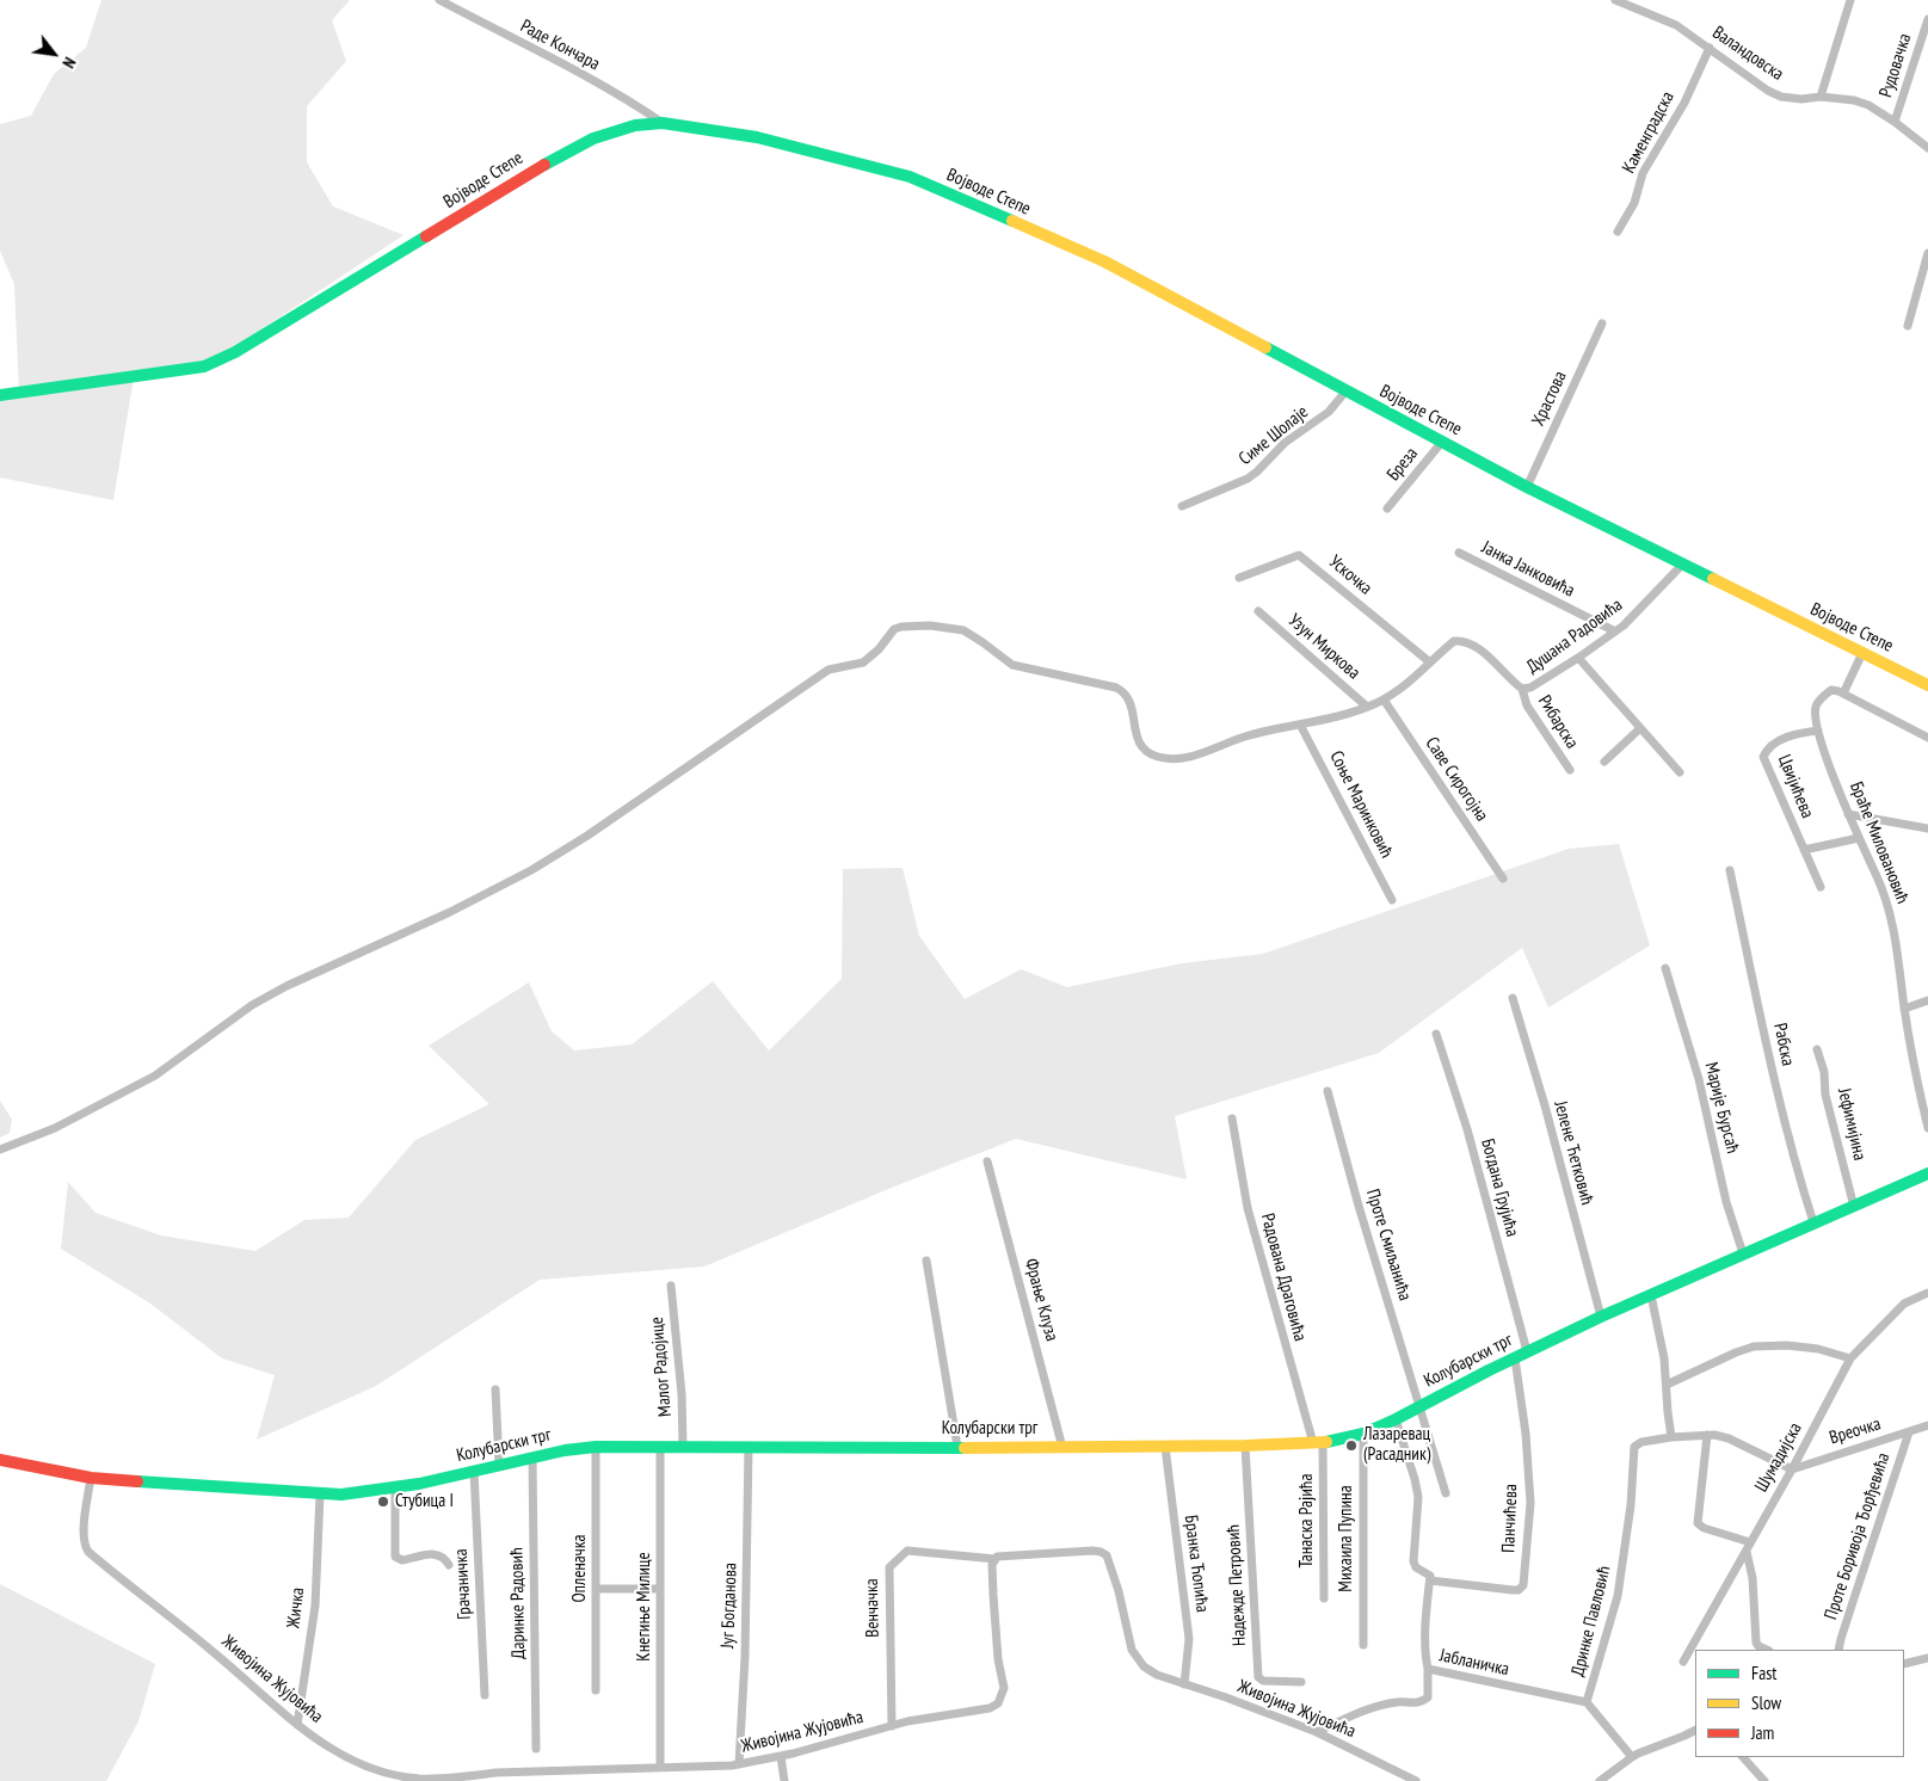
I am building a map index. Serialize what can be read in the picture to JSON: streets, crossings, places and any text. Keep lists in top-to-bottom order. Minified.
{"streets":{"street":["Раде Кончара","Валандовска","Рудовачка","Каменградска","Војводе Степе","Храстова","Симе Шолаје","Бреза","Јанка Јанковића","Ускочка","Душана Радовића","Узун Миркова","Рибарска","Саве Сирогојна","Цвијићева","Соње Маринковић","Браће Миловановић","Рабска","Марије Бурсаћ","Јефимијина","Јелене Ћетковић","Богдана Грујића","Проте Смиљанића","Радована Драговића","Фрање Клуза","Колубарски трг","Малог Радојице","Вреочка","Шумадијска","Панчићева","Танаска Рајића","Проте Боривоја Ђорђевића","Михаила Пупина","Бранка Ћопића","Опленачка","Грачаничка","Надежде Петровић","Даринке Радовић","Југ Богданова","Кнегиње Милице","Жичка","Венчачка","Дринке Павловић","Јабланичка","Живојина Жујовића"]},"crossings":[["Раде Кончара","Војводе Степе"],["Валандовска","Рудовачка"],["Валандовска","Каменградска"],["Војводе Степе","Храстова"],["Војводе Степе","Симе Шолаје"],["Војводе Степе","Бреза"],["Војводе Степе","Душана Радовића"],["Јанка Јанковића","Душана Радовића"],["Ускочка","Душана Радовића"],["Душана Радовића","Узун Миркова"],["Душана Радовића","Рибарска"],["Душана Радовића","Саве Сирогојна"],["Душана Радовића","Соње Маринковић"],["Цвијићева","Браће Миловановић"],["Рабска","Колубарски трг"],["Марије Бурсаћ","Колубарски трг"],["Јефимијина","Колубарски трг"],["Јелене Ћетковић","Колубарски трг"],["Богдана Грујића","Колубарски трг"],["Проте Смиљанића","Колубарски трг"],["Радована Драговића","Колубарски трг"],["Радована Драговића","Танаска Рајића"],["Фрање Клуза","Колубарски трг"],["Колубарски трг","Малог Радојице"],["Колубарски трг","Панчићева"],["Колубарски трг","Танаска Рајића"],["Колубарски трг","Михаила Пупина"],["Колубарски трг","Бранка Ћопића"],["Колубарски трг","Опленачка"],["Колубарски трг","Грачаничка"],["Колубарски трг","Надежде Петровић"],["Колубарски трг","Даринке Радовић"],["Колубарски трг","Југ Богданова"],["Колубарски трг","Кнегиње Милице"],["Колубарски трг","Жичка"],["Колубарски трг","Живојина Жујовића"],["Вреочка","Шумадијска"],["Вреочка","Проте Боривоја Ђорђевића"],["Вреочка","Дринке Павловић"],["Шумадијска","Дринке Павловић"],["Бранка Ћопића","Живојина Жујовића"],["Југ Богданова","Живојина Жујовића"],["Кнегиње Милице","Живојина Жујовића"],["Жичка","Живојина Жујовића"],["Венчачка","Живојина Жујовића"],["Дринке Павловић","Јабланичка"],["Јабланичка","Живојина Жујовића"]],"places":["Лазаревац (Расадник)","Стубица I"],"legend":["Fast","Slow","Jam"],"north":"bottom right"}
